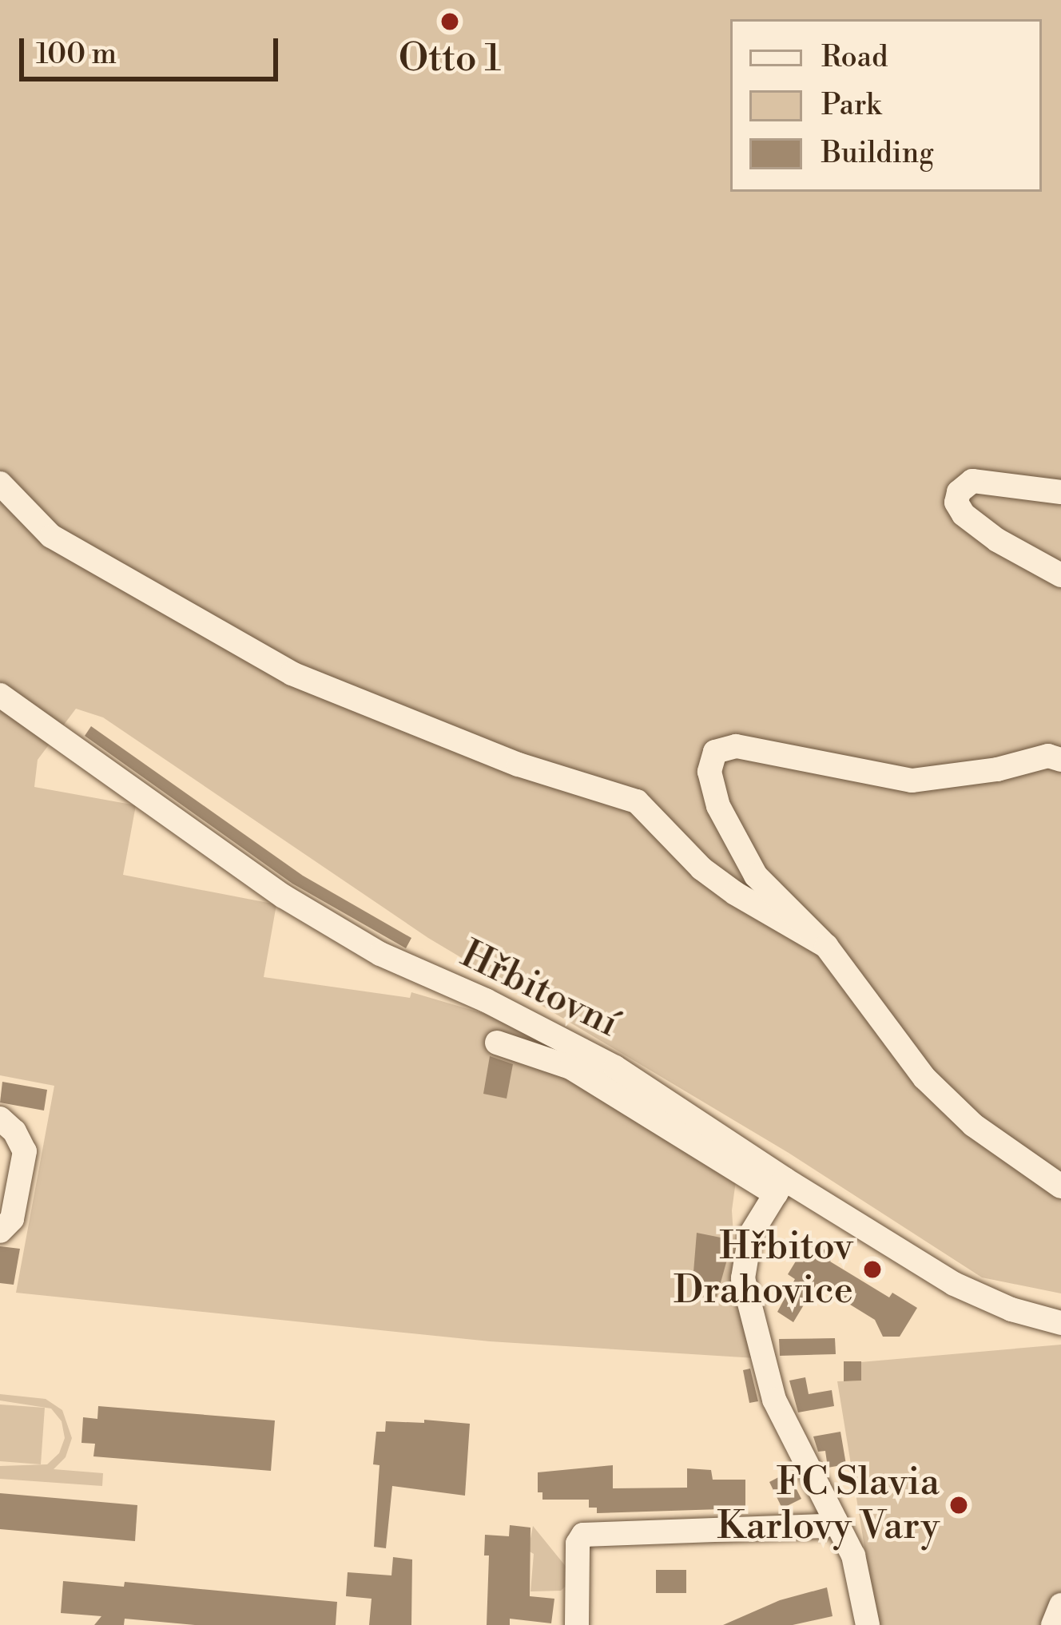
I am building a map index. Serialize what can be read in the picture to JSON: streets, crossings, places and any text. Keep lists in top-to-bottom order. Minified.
{"streets":{"street":["Hřbitovní"]},"places":["Otto 1","Hřbitov Drahovice","FC Slavia Karlovy Vary"],"legend":["Road","Park","Building"],"scale_bar":"100 m"}
